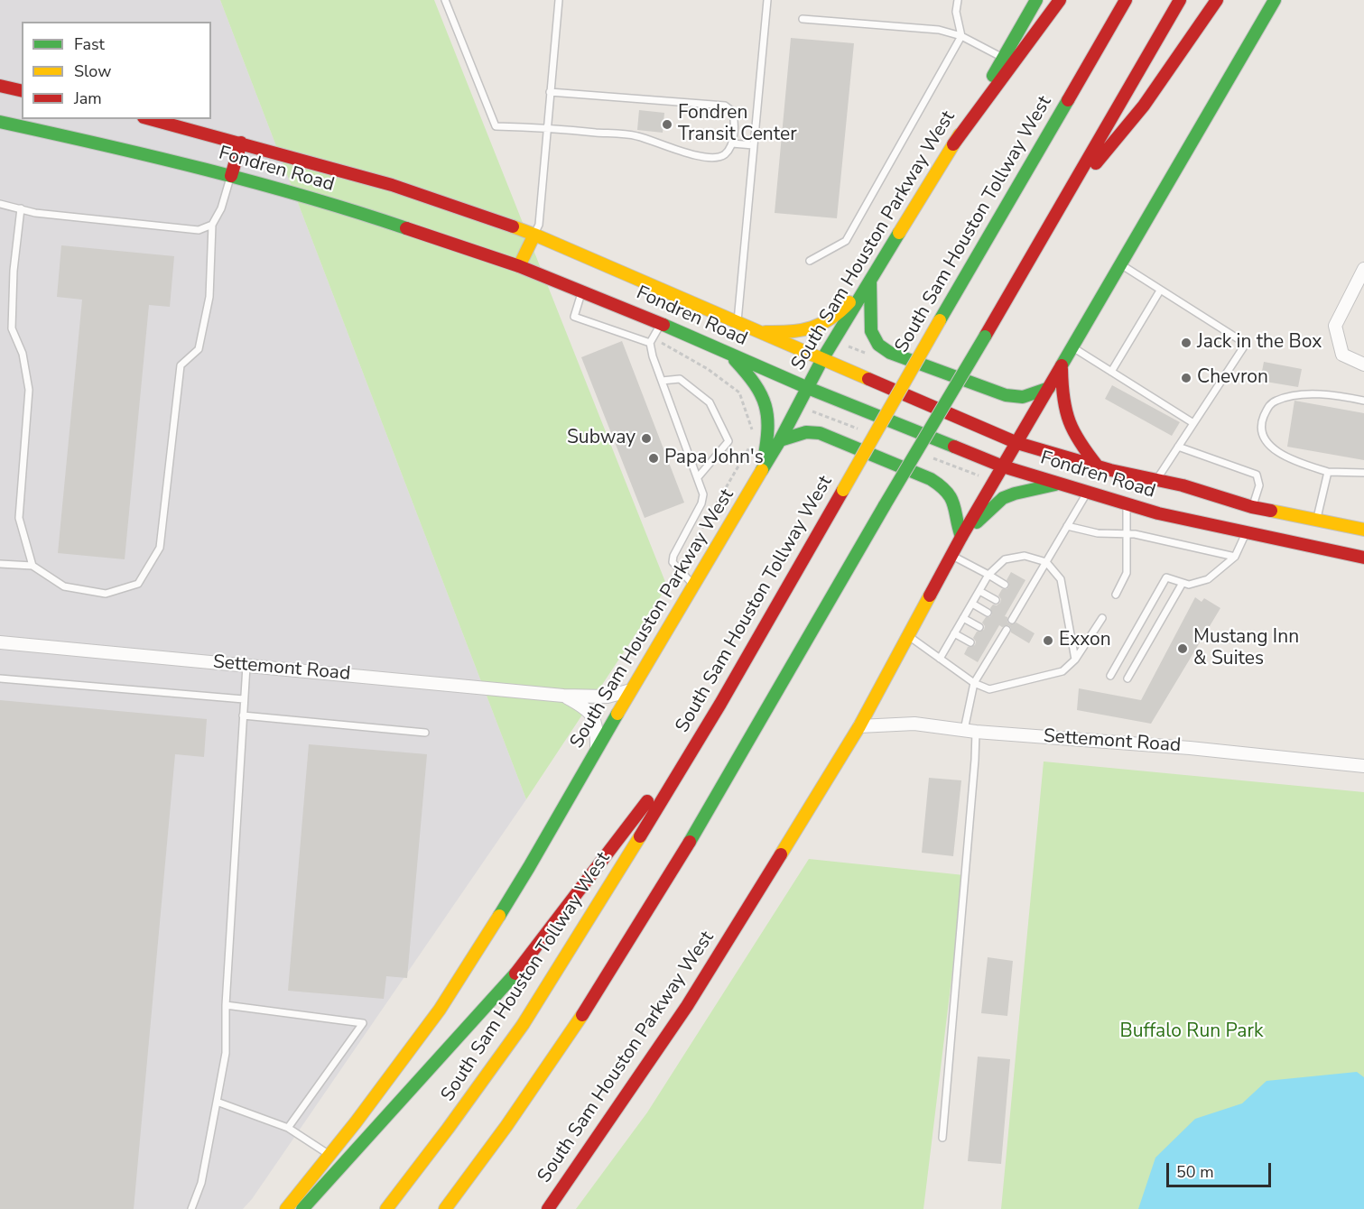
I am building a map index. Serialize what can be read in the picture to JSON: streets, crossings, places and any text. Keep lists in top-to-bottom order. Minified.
{"streets":{"main road":["Fondren Road","South Sam Houston Tollway West","South Sam Houston Parkway West"],"street":["Settemont Road"]},"crossings":[["Fondren Road","South Sam Houston Parkway West"],["South Sam Houston Parkway West","Settemont Road"]],"parks":["Buffalo Run Park"],"places":["Fondren Transit Center","Jack in the Box","Chevron","Subway","Papa John's","Exxon","Mustang Inn & Suites"],"legend":["Fast","Slow","Jam"],"scale_bar":"50 m"}
